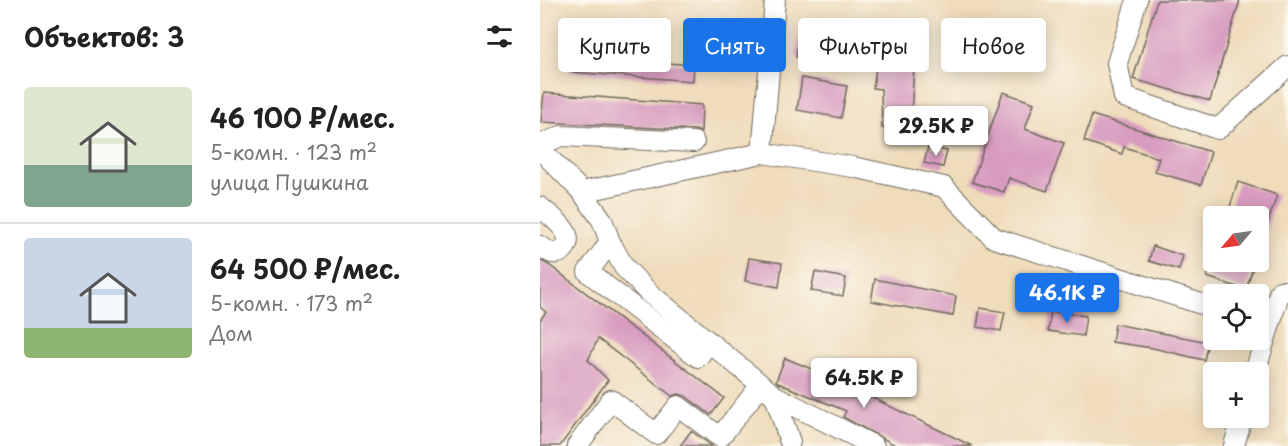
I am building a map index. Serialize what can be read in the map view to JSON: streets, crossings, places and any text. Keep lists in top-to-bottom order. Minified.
{"north":"bottom left","page":{"heading":"Объектов: 3","chip":["Купить","Снять","Фильтры","Новое"],"list":[{"name":"46 100 ₽/мес.","note":"5-комн. · 123 m² · улица Пушкина"},{"name":"64 500 ₽/мес.","note":"5-комн. · 173 m² · Дом"}],"price":["29.5K ₽","46.1K ₽","64.5K ₽"],"map_buttons":"+"}}
